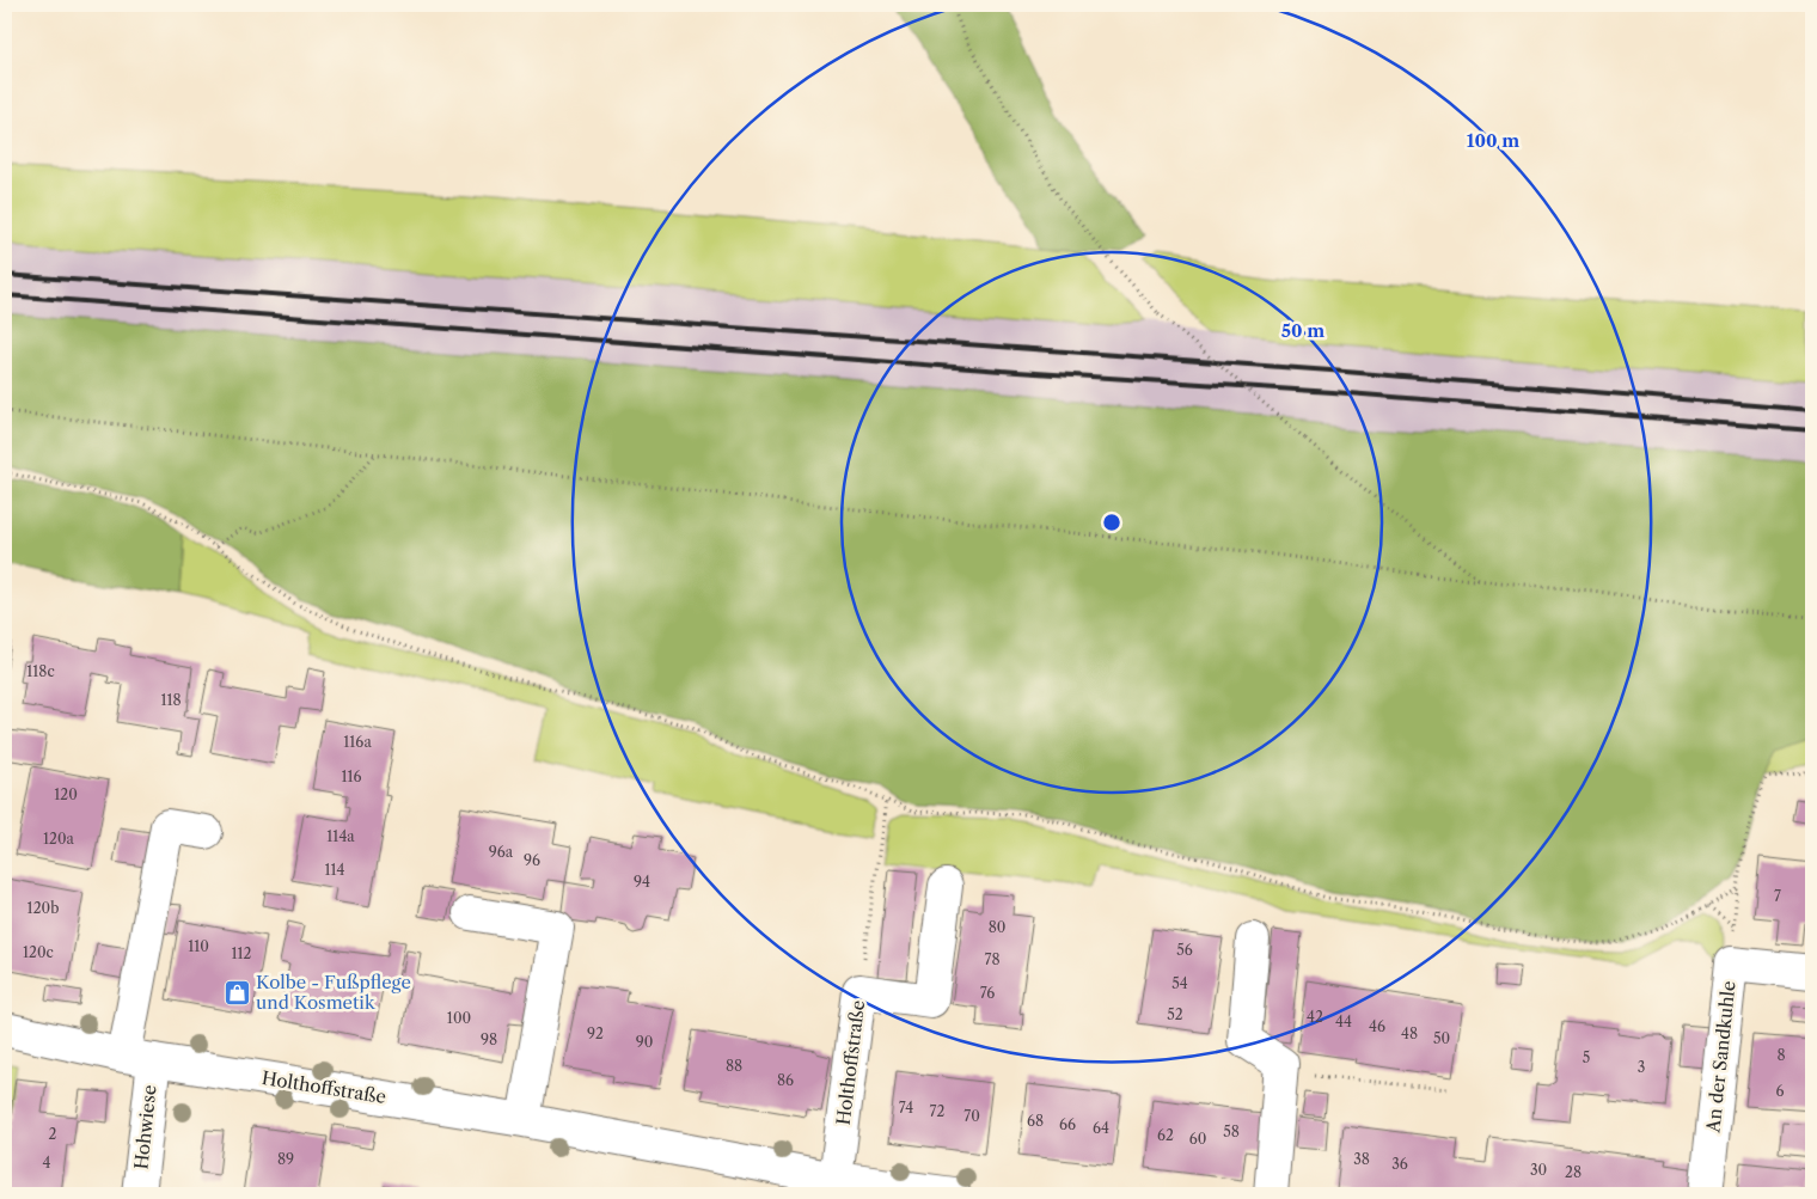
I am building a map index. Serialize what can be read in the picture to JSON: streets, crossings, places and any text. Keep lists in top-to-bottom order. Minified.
{"streets":{"street":["An der Sandkuhle","Holthoffstraße","Hohwiese"]},"crossings":[["Holthoffstraße","Hohwiese"]],"places":{"shop":["Kolbe - Fußpflege und Kosmetik"]},"house_numbers":["118c","118","116a","116","120","114a","120a","96a","96","114","94","7","120b","80","110","56","120c","112","78","54","76","52","42","100","44","46","92","48","50","98","90","8","5","88","3","86","6","74","72","70","68","66","64","58","2","62","60","89","38","4","36","30","28"],"rings":["100 m","50 m"]}
